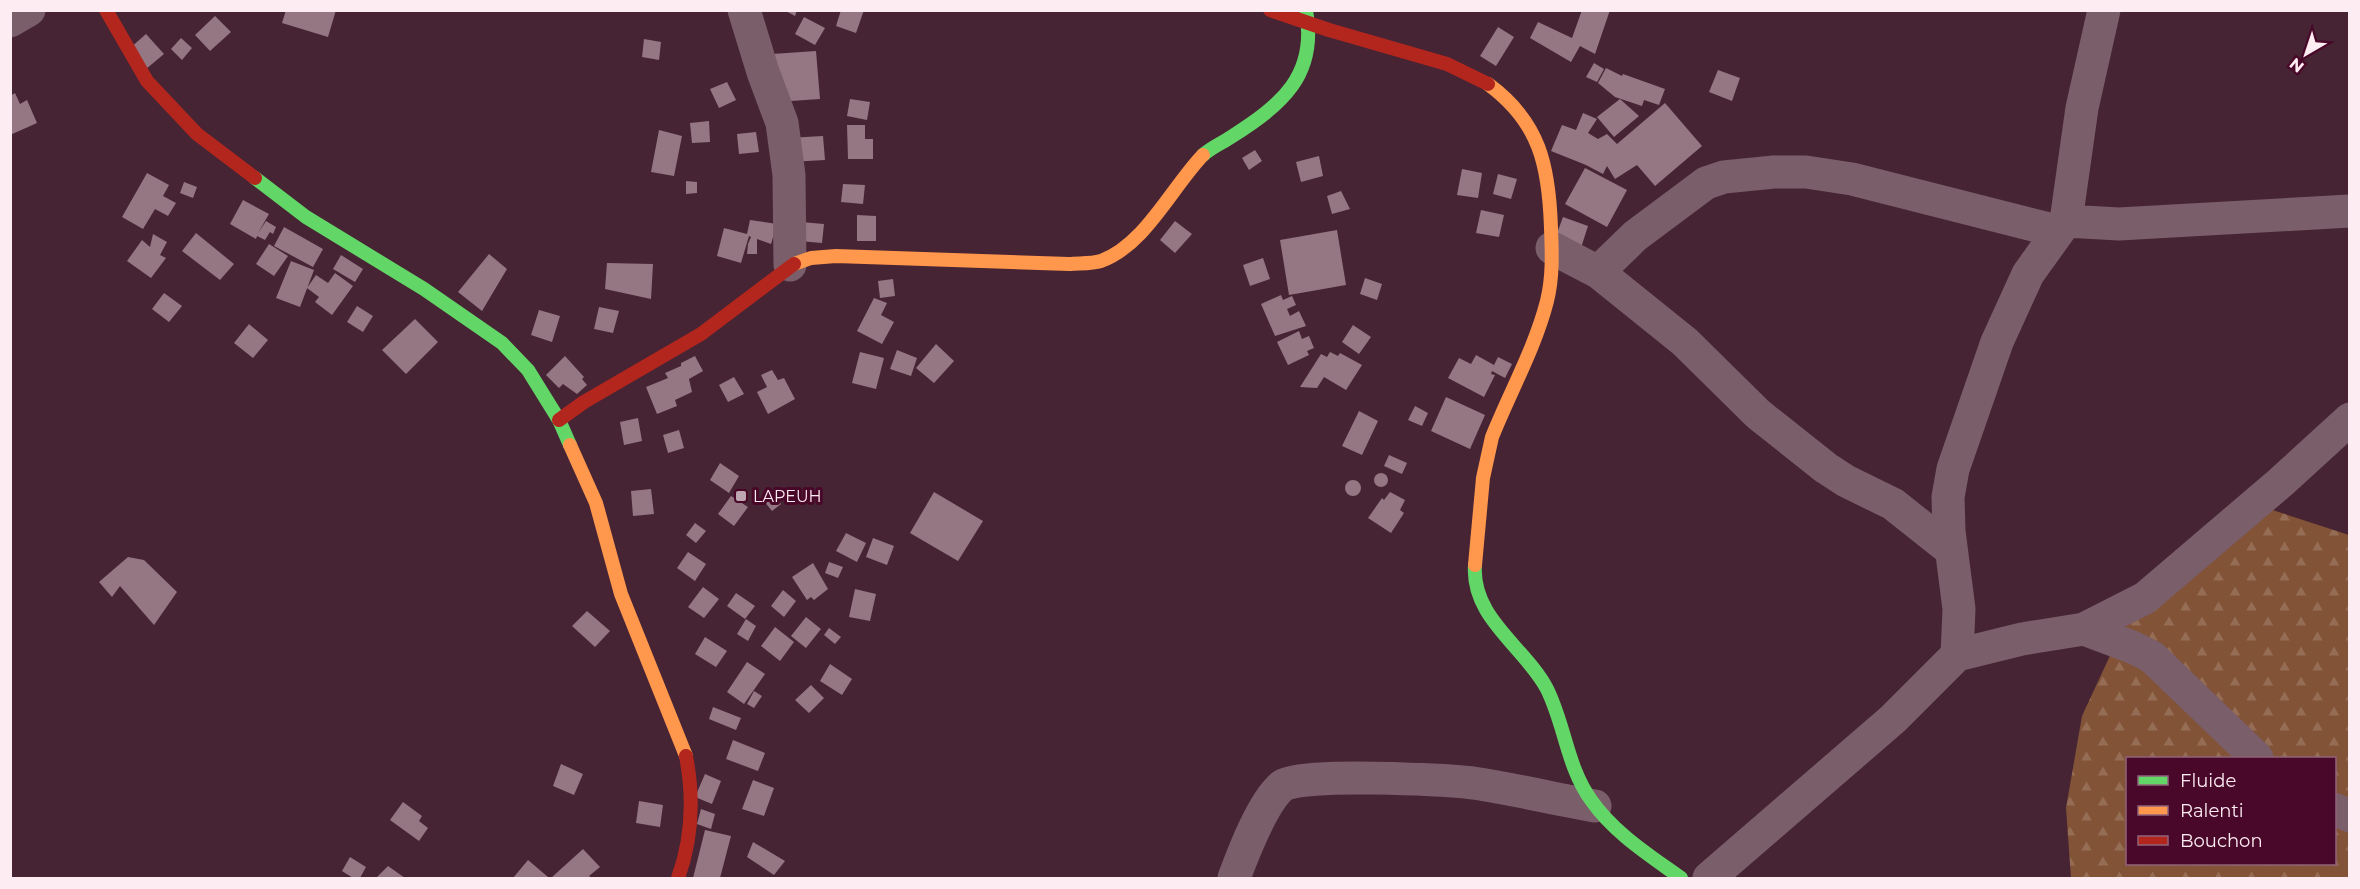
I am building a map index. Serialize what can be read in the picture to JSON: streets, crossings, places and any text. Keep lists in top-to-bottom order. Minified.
{"places":{"transit":["LAPEUH"]},"legend":["Fluide","Ralenti","Bouchon"],"north":"bottom left"}
